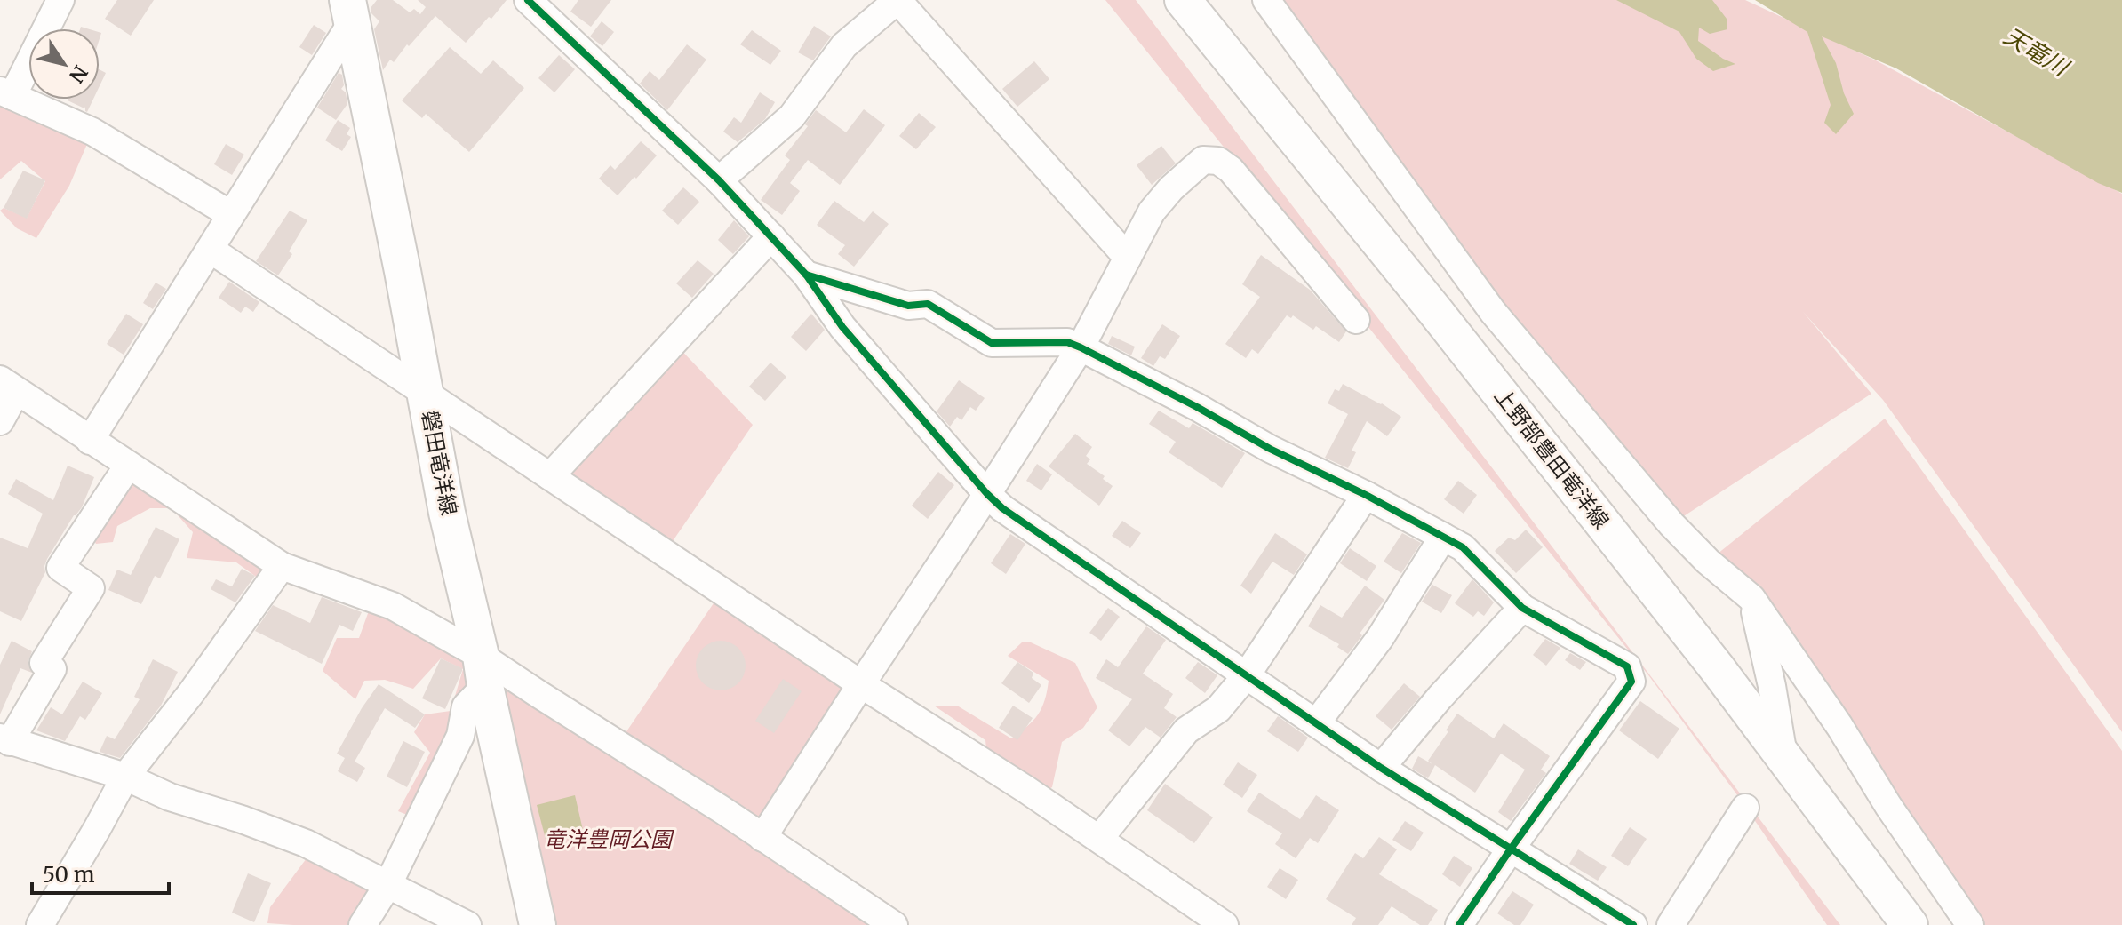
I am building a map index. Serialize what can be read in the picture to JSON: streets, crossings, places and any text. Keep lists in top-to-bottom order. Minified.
{"streets":{"main road":["上野部豊田竜洋線","磐田竜洋線"]},"water":["天竜川"],"parks":["竜洋豊岡公園"],"scale_bar":"50 m","north":"bottom right"}
